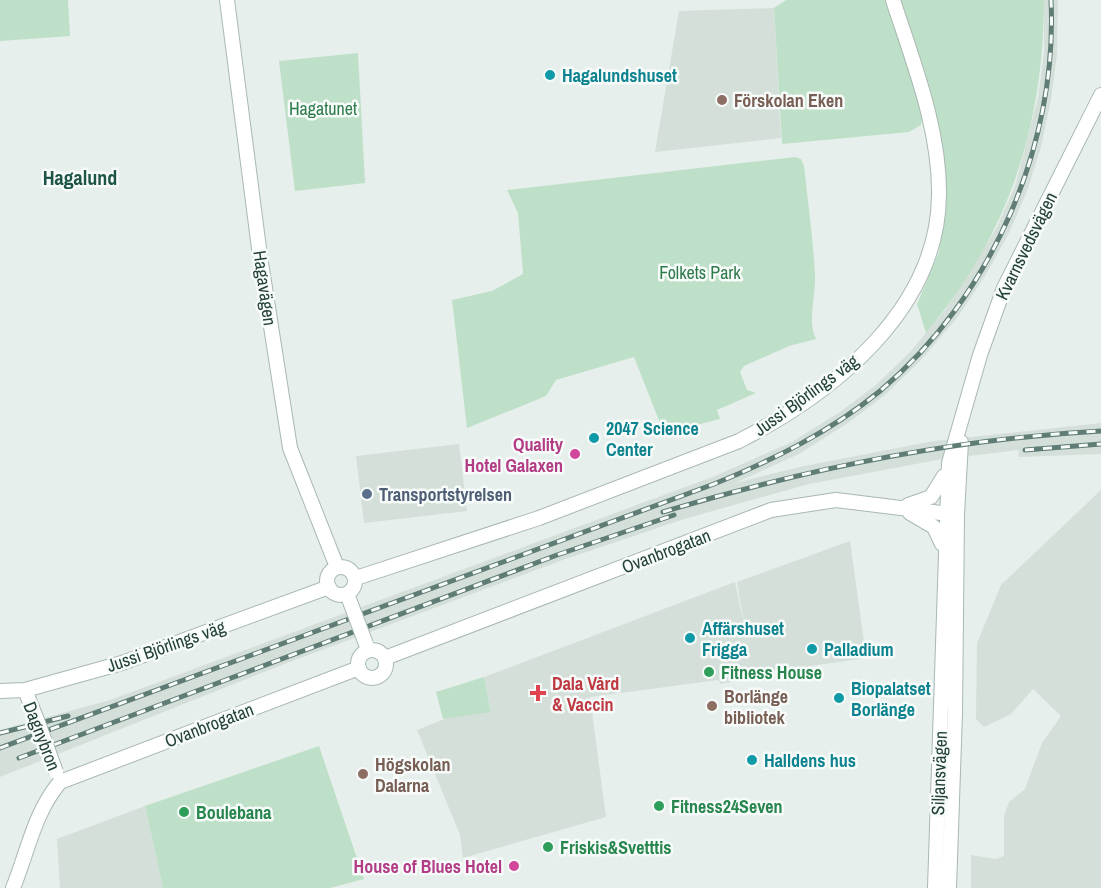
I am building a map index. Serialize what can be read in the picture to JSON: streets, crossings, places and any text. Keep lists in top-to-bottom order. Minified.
{"streets":{"street":["Kvarnsvedsvägen","Hagavägen","Jussi Björlings väg","Ovanbrogatan","Dagnybron","Siljansvägen"]},"crossings":[["Kvarnsvedsvägen","Ovanbrogatan"],["Kvarnsvedsvägen","Siljansvägen"],["Hagavägen","Jussi Björlings väg"],["Jussi Björlings väg","Dagnybron"],["Ovanbrogatan","Dagnybron"],["Ovanbrogatan","Siljansvägen"]],"districts":["Hagalund"],"parks":["Hagatunet","Folkets Park"],"places":{"other":["Hagalundshuset","Förskolan Eken","2047 Science Center","Quality Hotel Galaxen","Transportstyrelsen","Affärshuset Frigga","Palladium","Fitness House","Biopalatset Borlänge","Borlänge bibliotek","Halldens hus","Högskolan Dalarna","Fitness24Seven","Boulebana","Friskis&Svetttis","House of Blues Hotel"],"health":["Dala Vård & Vaccin"]}}
